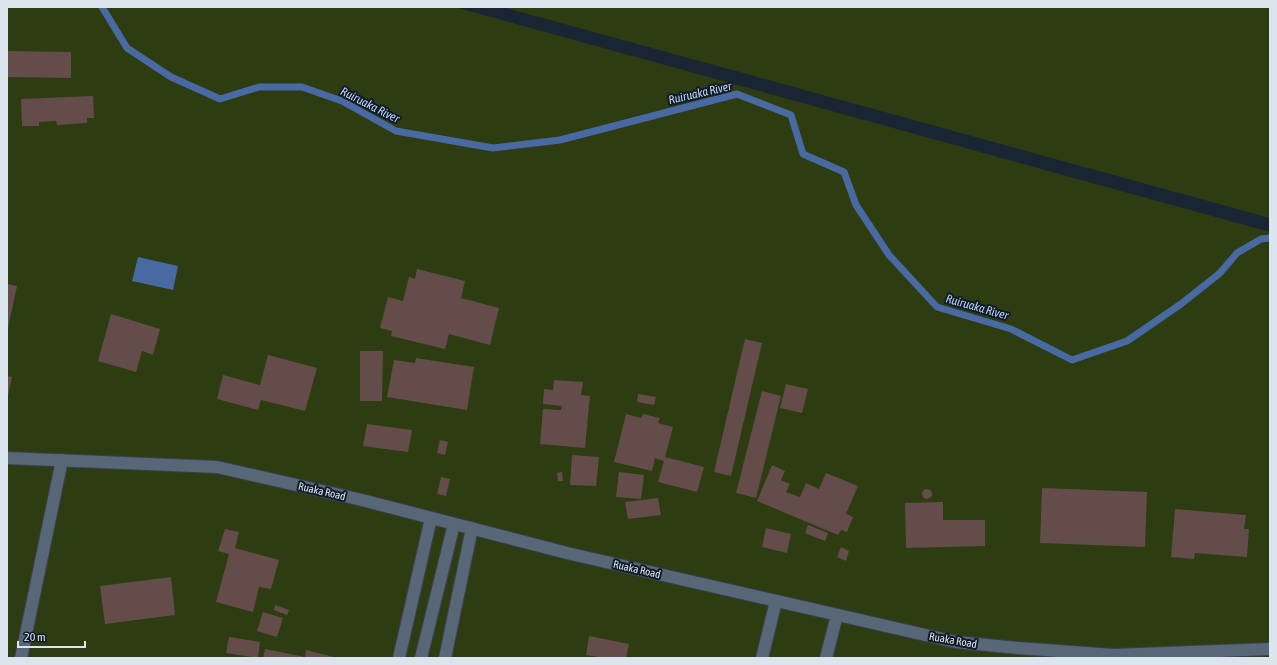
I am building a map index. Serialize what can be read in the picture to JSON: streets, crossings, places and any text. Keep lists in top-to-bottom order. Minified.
{"streets":{"street":["Ruaka Road"]},"water":["Ruiruaka River"],"scale_bar":"20 m"}
